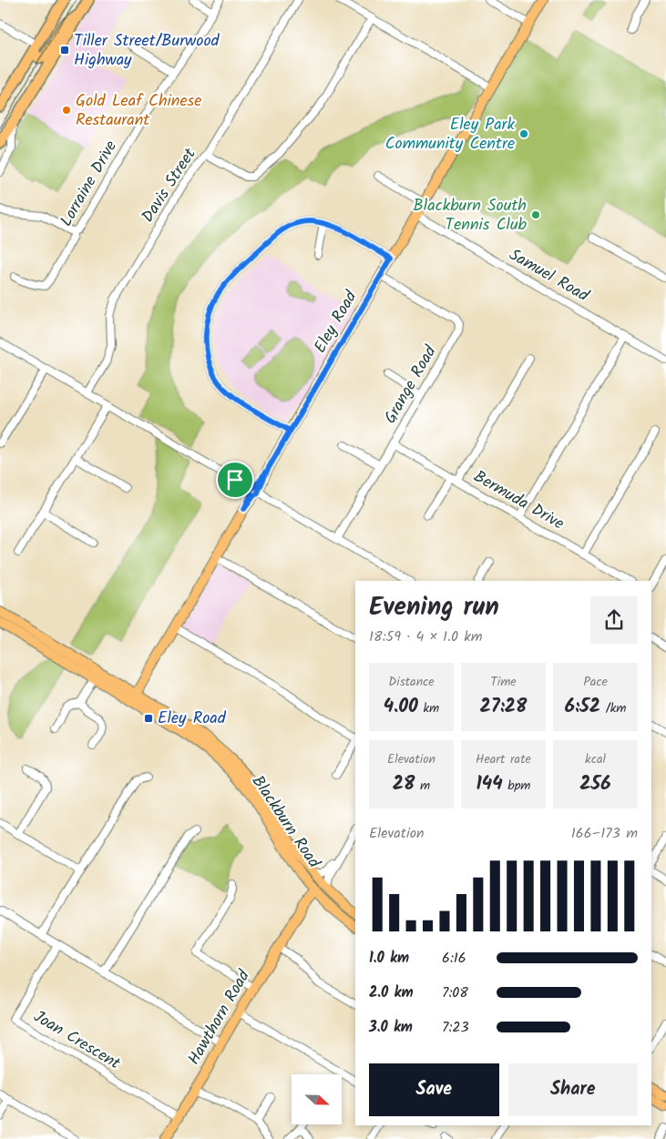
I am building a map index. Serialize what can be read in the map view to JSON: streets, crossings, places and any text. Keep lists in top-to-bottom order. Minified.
{"streets":{"main road":["Eley Road","Blackburn Road","Hawthorn Road"],"street":["Lorraine Drive","Davis Street","Samuel Road","Grange Road","Bermuda Drive","Joan Crescent"]},"crossings":[["Samuel Road","Eley Road"],["Eley Road","Grange Road"],["Eley Road","Blackburn Road"],["Grange Road","Bermuda Drive"],["Blackburn Road","Hawthorn Road"],["Hawthorn Road","Joan Crescent"]],"places":{"transit":["Tiller Street/Burwood Highway","Eley Road"],"other":["Gold Leaf Chinese Restaurant","Eley Park Community Centre","Blackburn South Tennis Club"]},"north":"right","page":{"heading":["Evening run","18:59 · 4 × 1.0 km"],"stats":[["Distance","4.00 km"],["Time","27:28"],["Pace","6:52 /km"],["Elevation","28 m"],["Heart rate","144 bpm"],["kcal","256"]],"chart":["Elevation","166–173 m"],"list":[{"name":"1.0 km","note":"6:16"},{"name":"2.0 km","note":"7:08"},{"name":"3.0 km","note":"7:23"}],"buttons":["Save","Share"]}}
